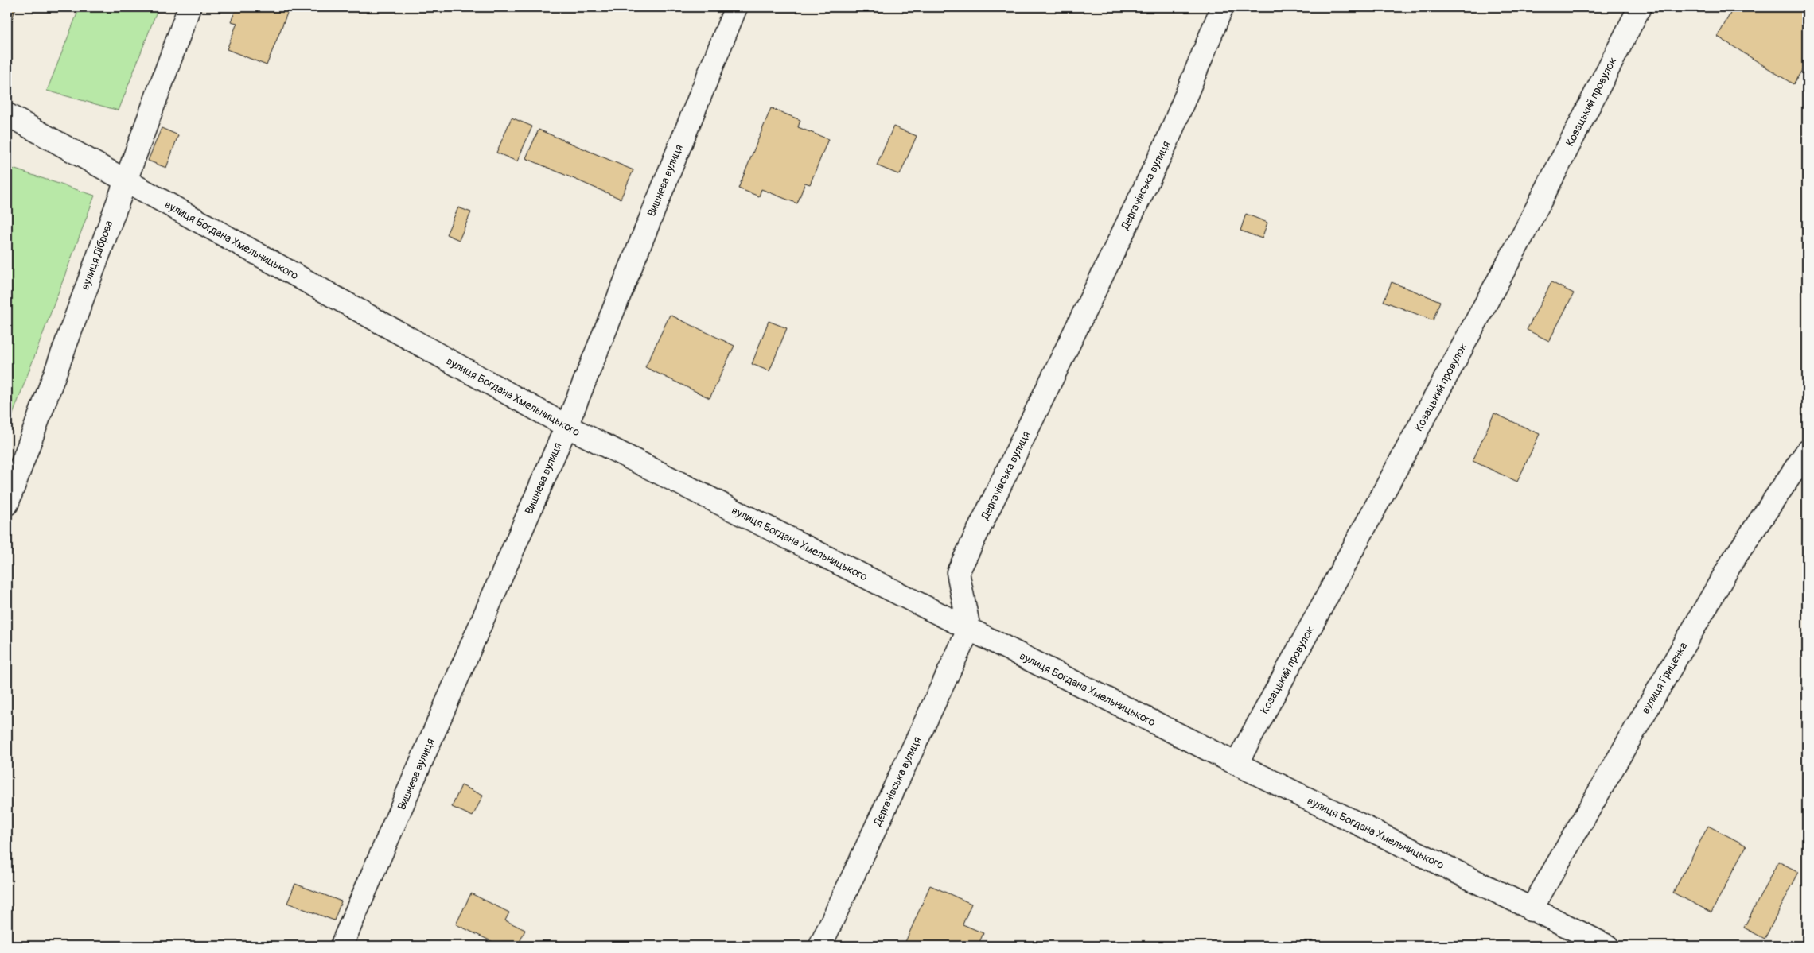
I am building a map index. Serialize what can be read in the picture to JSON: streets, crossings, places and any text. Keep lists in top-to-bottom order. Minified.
{"streets":{"street":["Козацький провулок","Вишнева вулиця","Дергачівська вулиця","вулиця Богдана Хмельницького","вулиця Діброва","вулиця Гриценка"]},"crossings":[["Козацький провулок","вулиця Богдана Хмельницького"],["Вишнева вулиця","вулиця Богдана Хмельницького"],["Дергачівська вулиця","вулиця Богдана Хмельницького"],["вулиця Богдана Хмельницького","вулиця Діброва"],["вулиця Богдана Хмельницького","вулиця Гриценка"]]}
